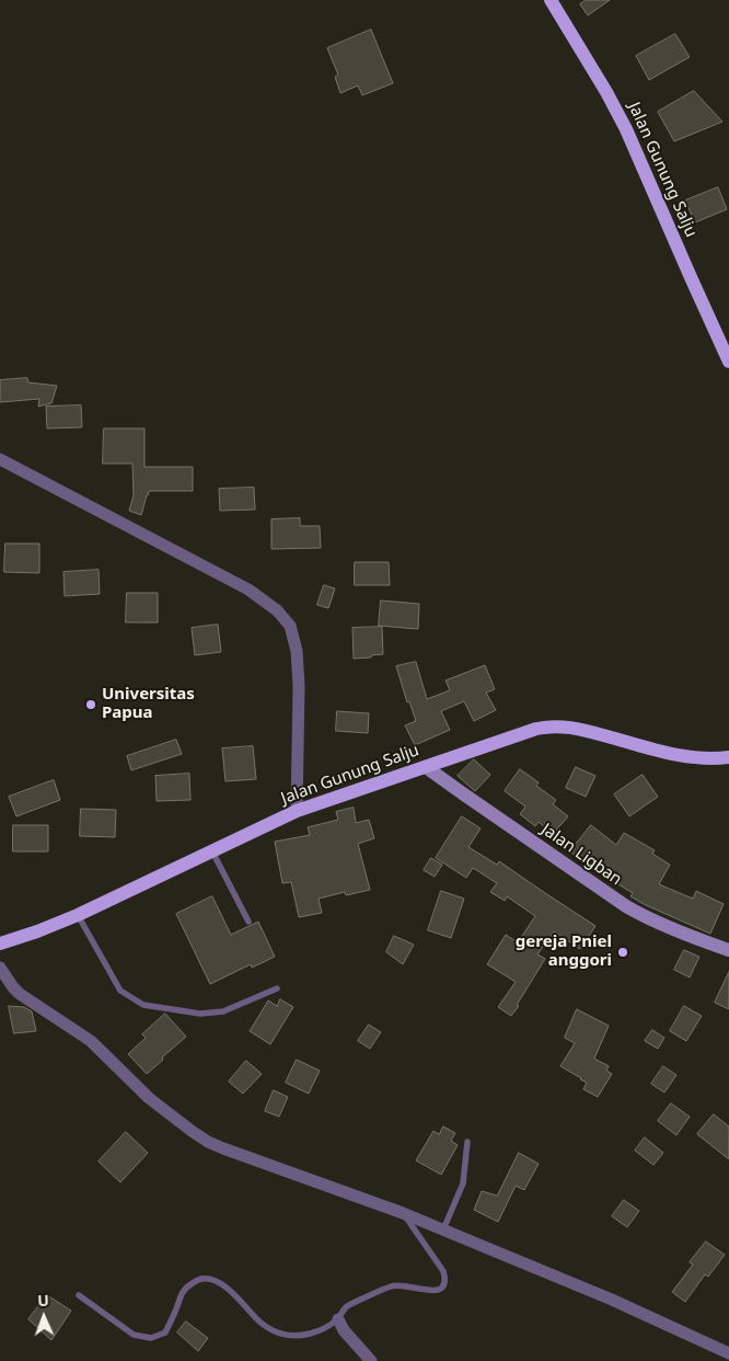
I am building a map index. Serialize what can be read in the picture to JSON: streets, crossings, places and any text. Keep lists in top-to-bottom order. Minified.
{"streets":{"main road":["Jalan Gunung Salju","Jalan Ligban"]},"crossings":[["Jalan Gunung Salju","Jalan Ligban"]],"places":["Universitas Papua","gereja Pniel anggori"],"north":"top"}
